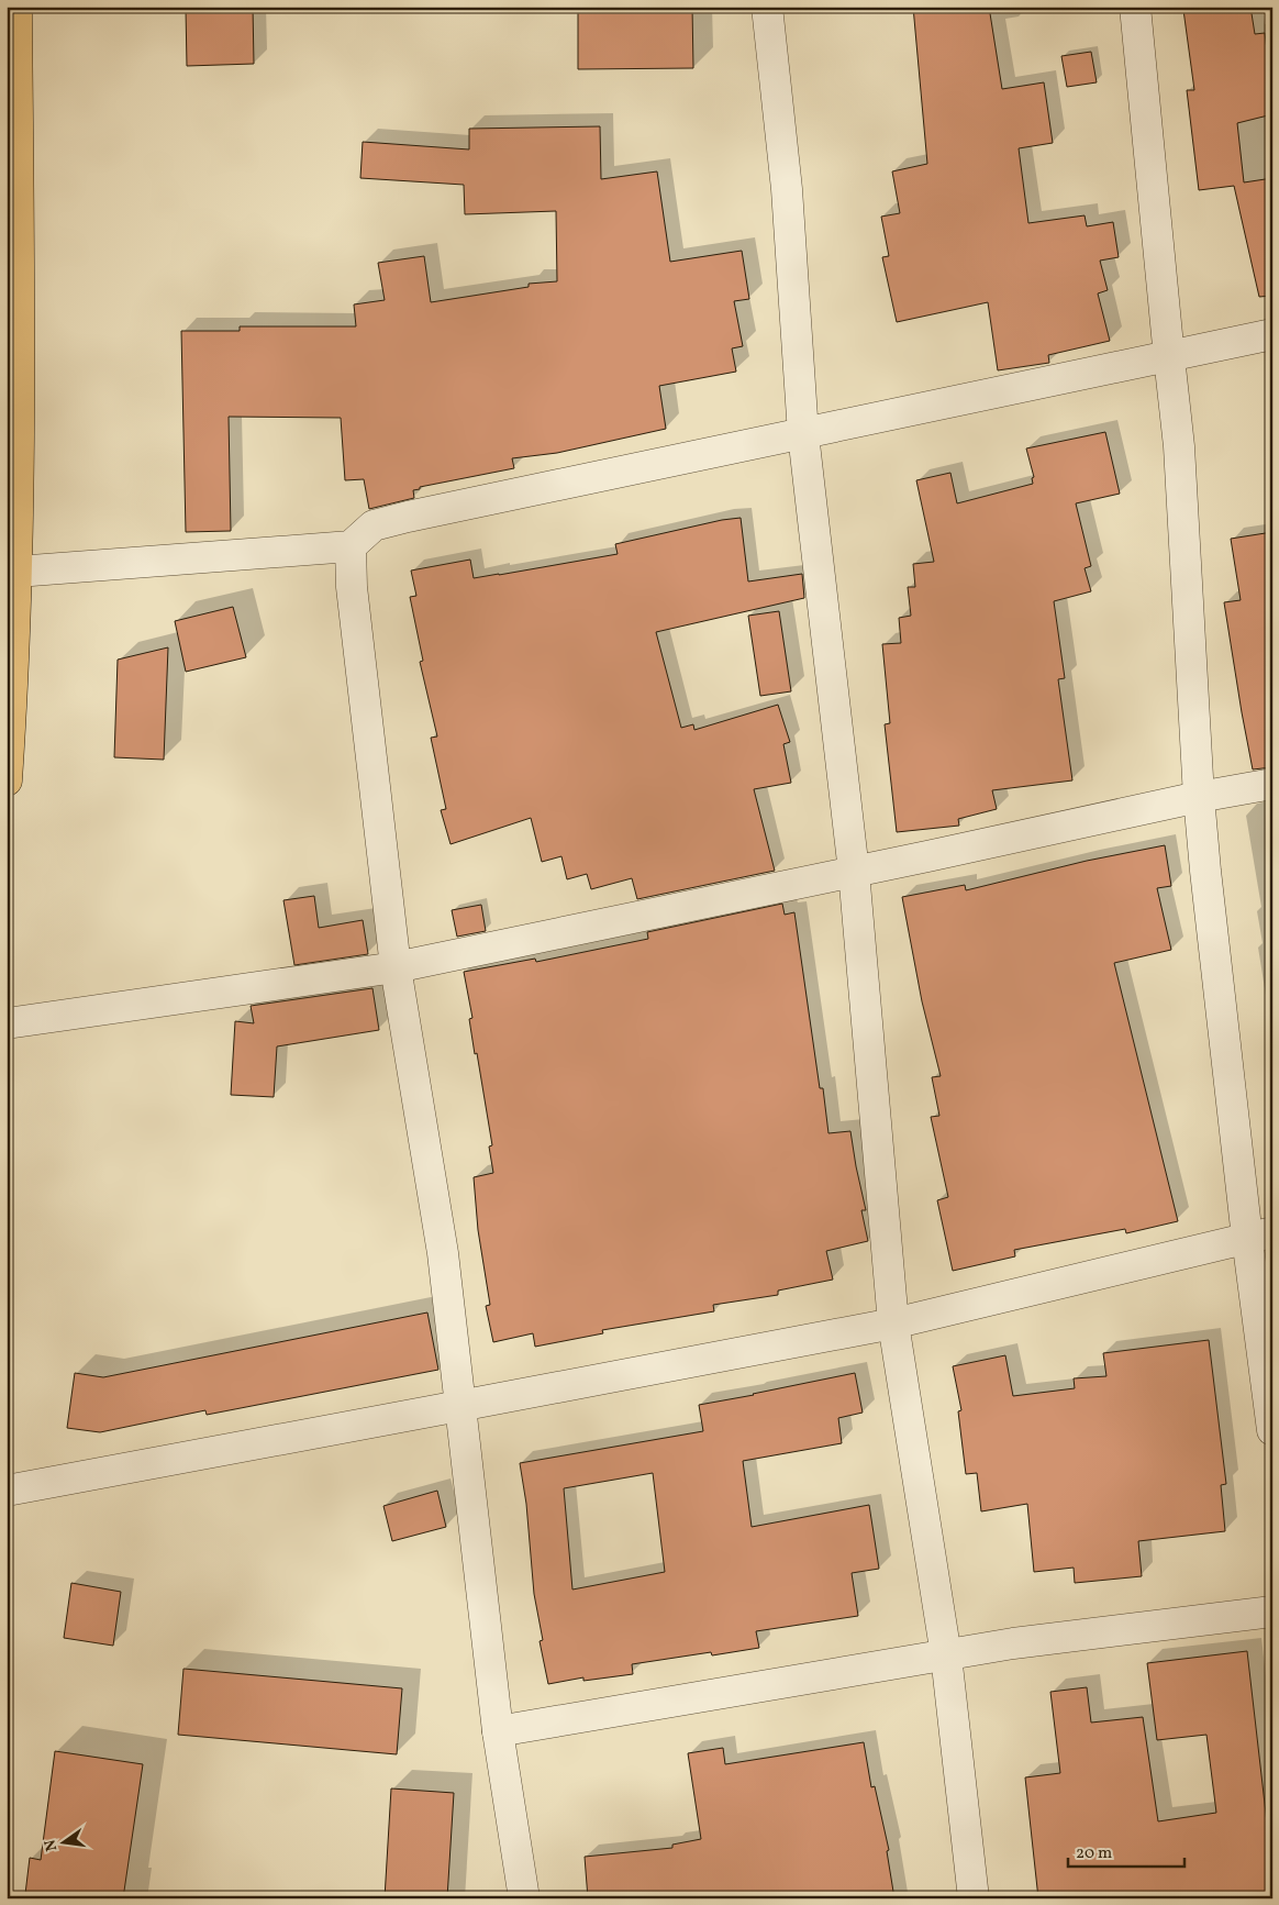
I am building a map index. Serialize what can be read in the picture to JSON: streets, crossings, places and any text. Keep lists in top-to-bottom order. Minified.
{"scale_bar":"20 m","north":"left"}
